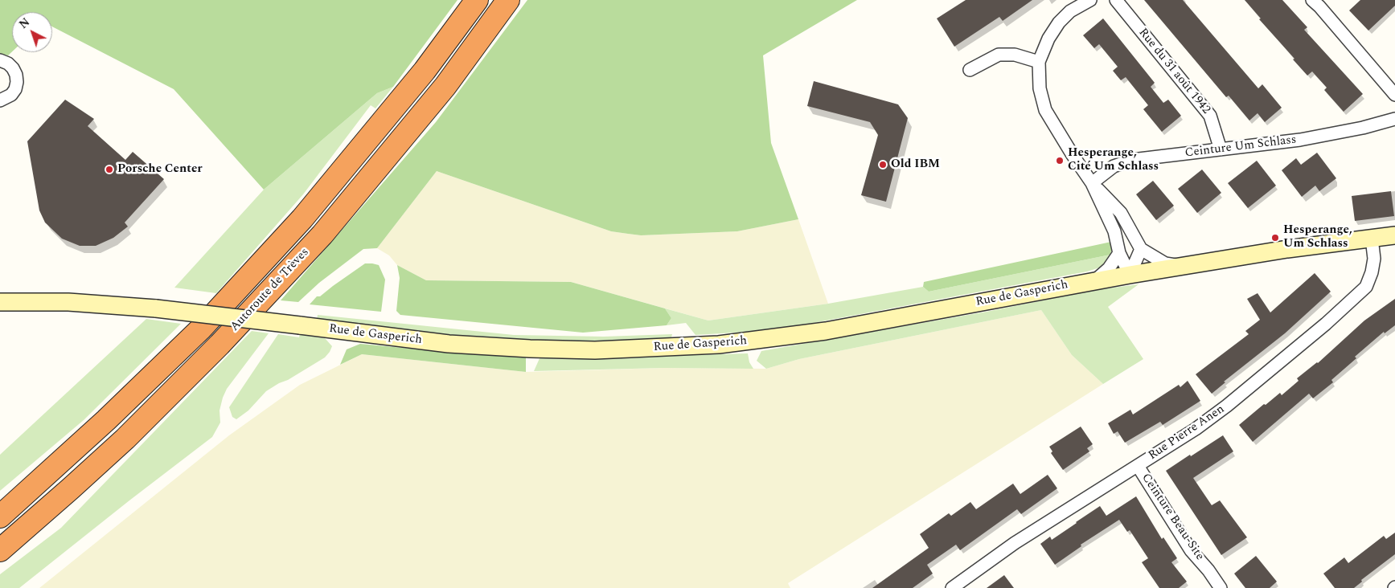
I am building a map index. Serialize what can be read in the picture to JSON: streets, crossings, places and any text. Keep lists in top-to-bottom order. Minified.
{"streets":{"highway":["Autoroute de Trèves"],"main road":["Rue de Gasperich"],"street":["Rue du 31 août 1942","Ceinture Um Schlass","Rue Pierre Anen","Ceinture Beau-Site"]},"crossings":[["Rue du 31 août 1942","Ceinture Um Schlass"],["Rue de Gasperich","Rue Pierre Anen"],["Rue Pierre Anen","Ceinture Beau-Site"]],"places":["Hesperange, Cité Um Schlass","Old IBM","Porsche Center","Hesperange, Um Schlass"],"north":"top left"}
